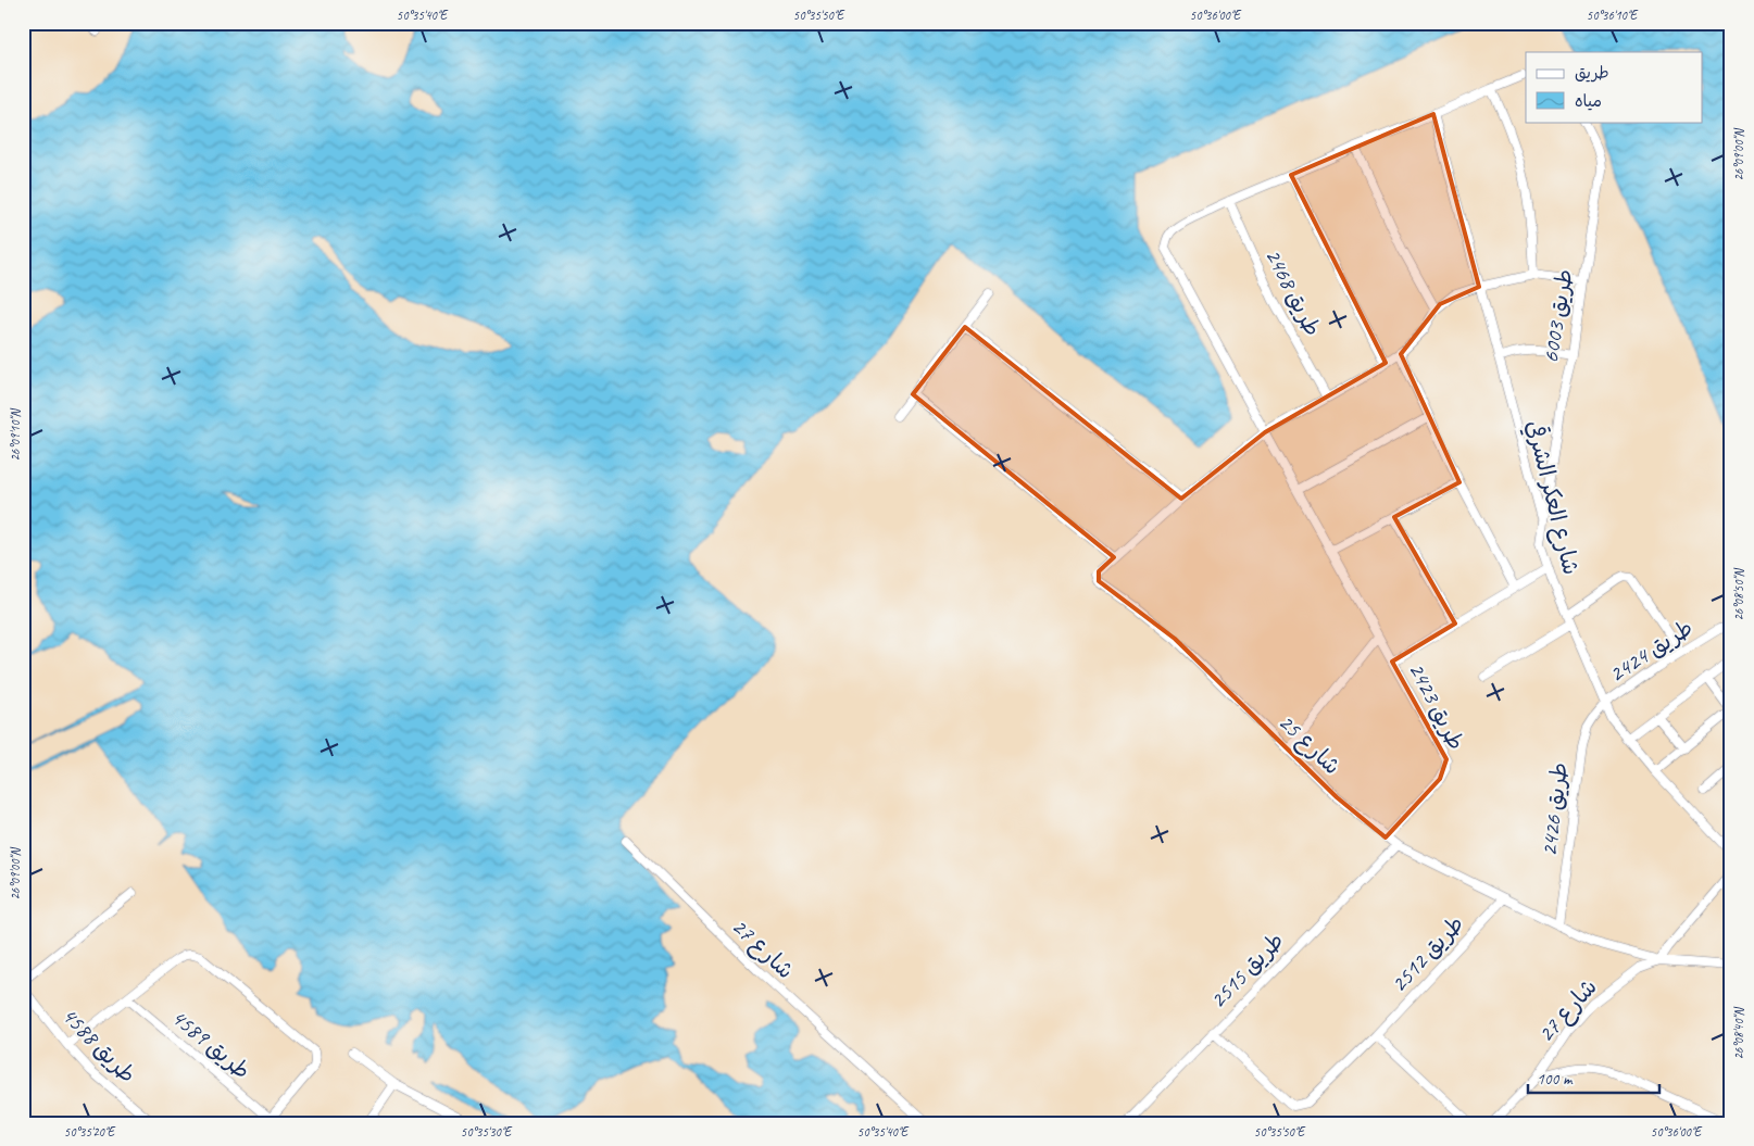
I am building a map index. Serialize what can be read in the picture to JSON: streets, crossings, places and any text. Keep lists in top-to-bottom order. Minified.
{"streets":{"street":["طريق 2468","طريق 6003","شارع العكر الشرقي","طريق 2424","طريق 2423","شارع 25","طريق 2426","شارع 27","طريق 2512","طريق 2515","طريق 4589","طريق 4588"]},"crossings":[["طريق 2468","طريق 2423"],["طريق 2468","شارع 25"],["طريق 6003","شارع العكر الشرقي"],["شارع العكر الشرقي","طريق 2424"],["شارع العكر الشرقي","طريق 2426"],["طريق 2424","طريق 2426"],["طريق 2423","شارع 25"],["شارع 25","طريق 2426"],["شارع 25","شارع 27"],["شارع 25","طريق 2512"],["شارع 25","طريق 2515"],["طريق 2512","طريق 2515"]],"legend":["طريق","مياه"],"scale_bar":"100 m","coordinates":["50°35'40\"E","50°35'50\"E","50°36'00\"E","50°36'10\"E","26°09'00\"N","26°09'10\"N","26°08'50\"N","26°08'40\"N","50°35'20\"E","50°35'30\"E"]}
